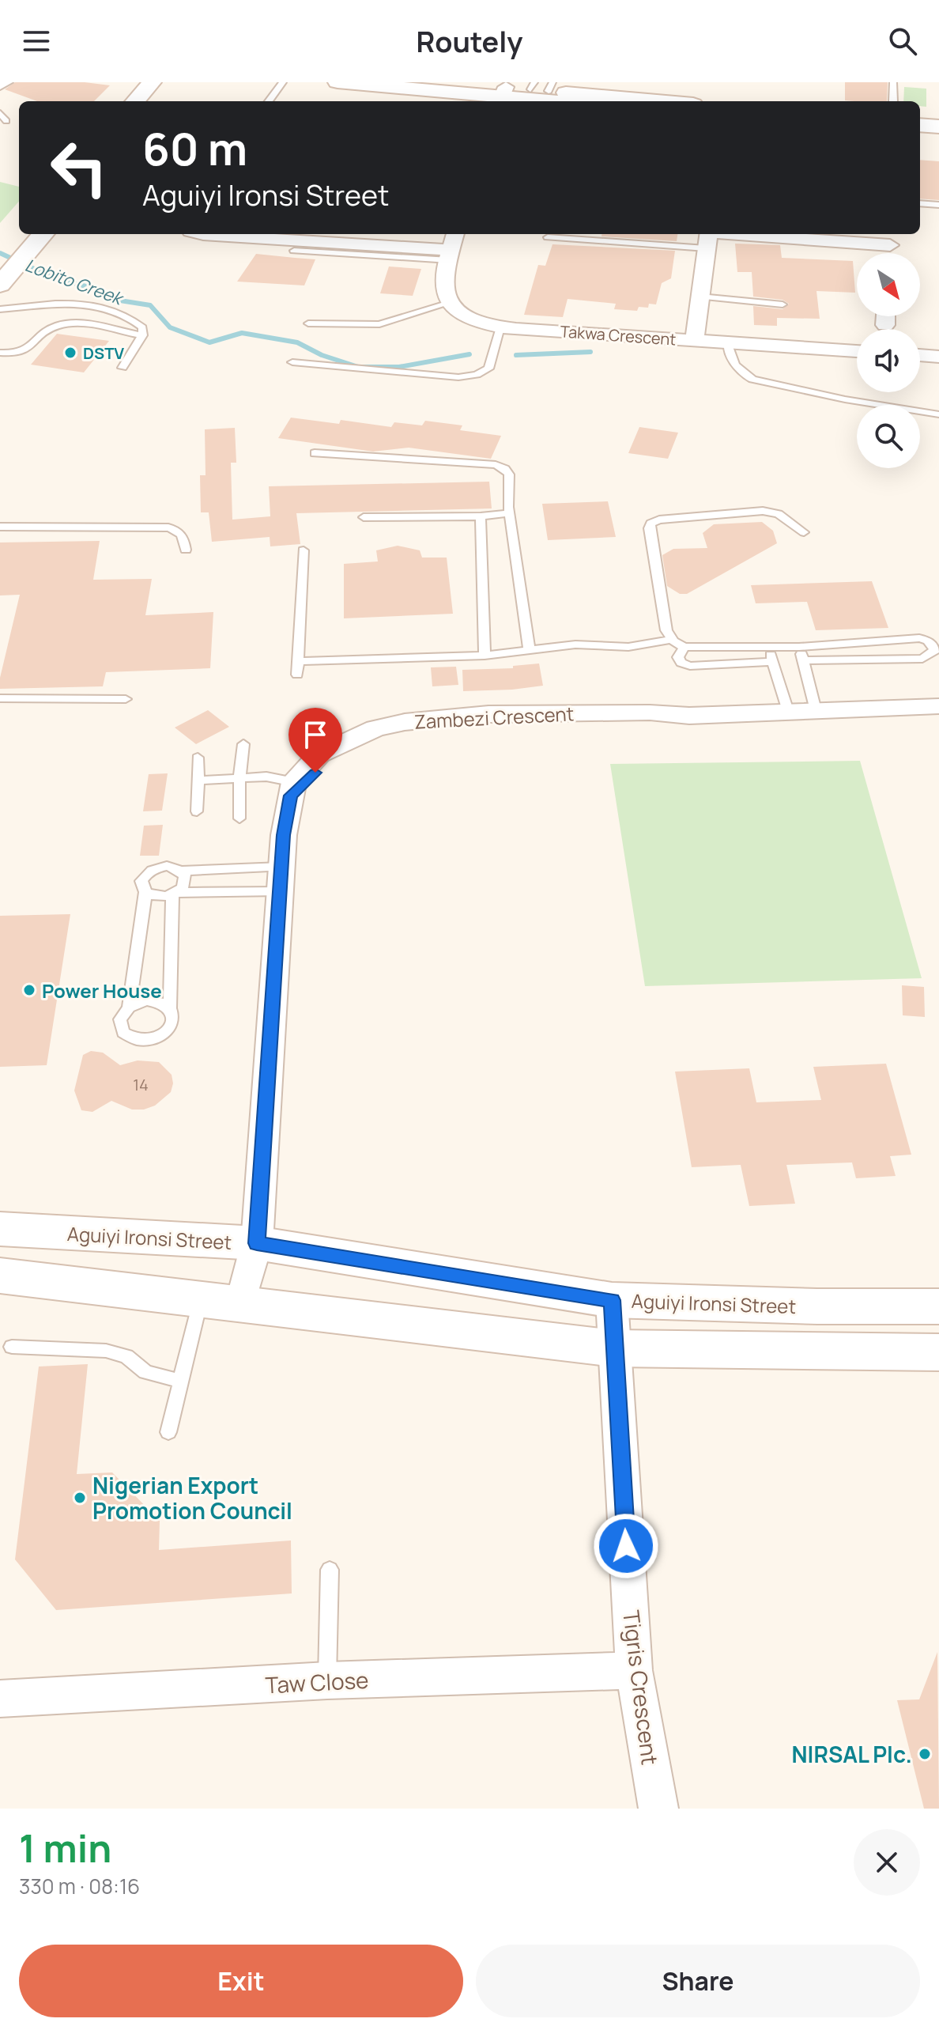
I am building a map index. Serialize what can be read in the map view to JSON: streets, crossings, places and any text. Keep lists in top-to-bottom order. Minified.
{"streets":{"main road":["Aguiyi Ironsi Street"],"street":["Takwa Crescent","Zambezi Crescent","Taw Close","Tigris Crescent"]},"crossings":[["Aguiyi Ironsi Street","Tigris Crescent"],["Taw Close","Tigris Crescent"]],"water":["Lobito Creek"],"places":["DSTV","Power House","Nigerian Export Promotion Council","NIRSAL Plc."],"house_numbers":["14"],"north":"bottom right","page":{"header":"Routely","turn":["60 m","Aguiyi Ironsi Street"],"heading":["1 min","330 m · 08:16"],"buttons":["Exit","Share"]}}
